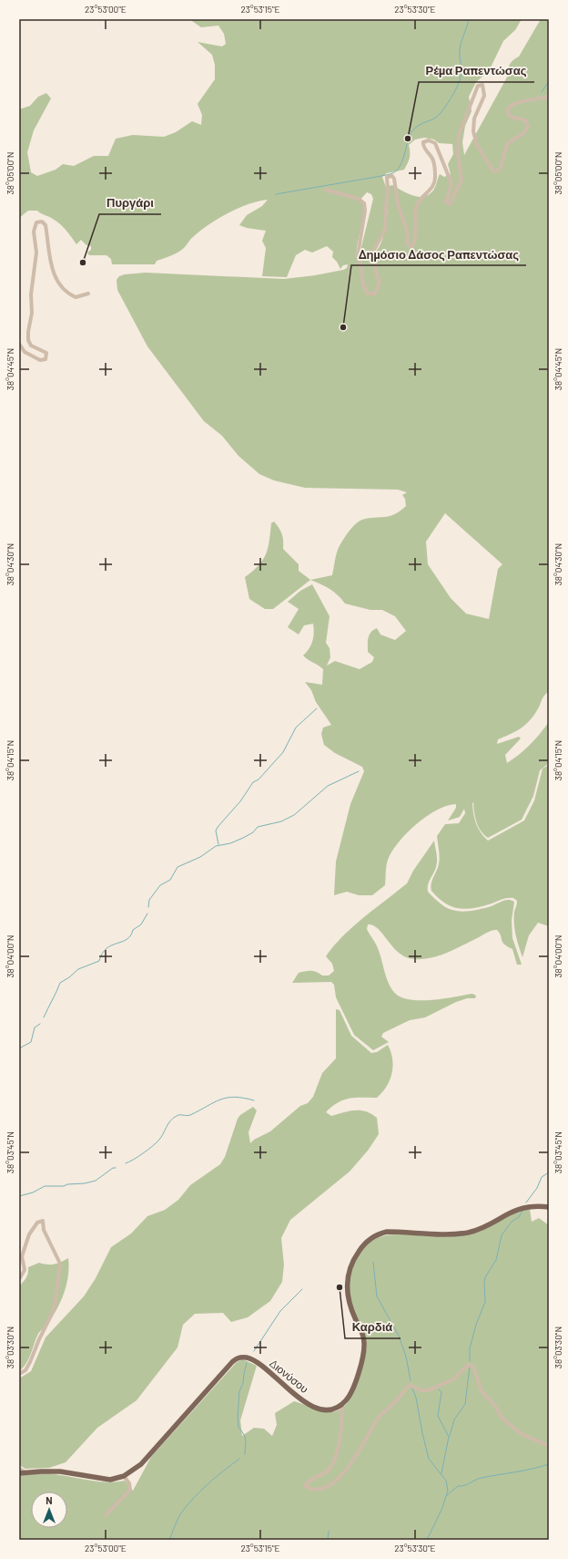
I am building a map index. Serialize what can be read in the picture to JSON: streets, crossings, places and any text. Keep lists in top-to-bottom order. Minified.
{"streets":{"main road":["Διονύσου"]},"places":["Ρέμα Ραπεντώσας","Πυργάρι","Δημόσιο Δάσος Ραπεντώσας","Καρδιά"],"north":"top","coordinates":["23°53'00\"E","23°53'15\"E","23°53'30\"E","38°05'00\"N","38°04'45\"N","38°04'30\"N","38°04'15\"N","38°04'00\"N","38°03'45\"N","38°03'30\"N"]}
